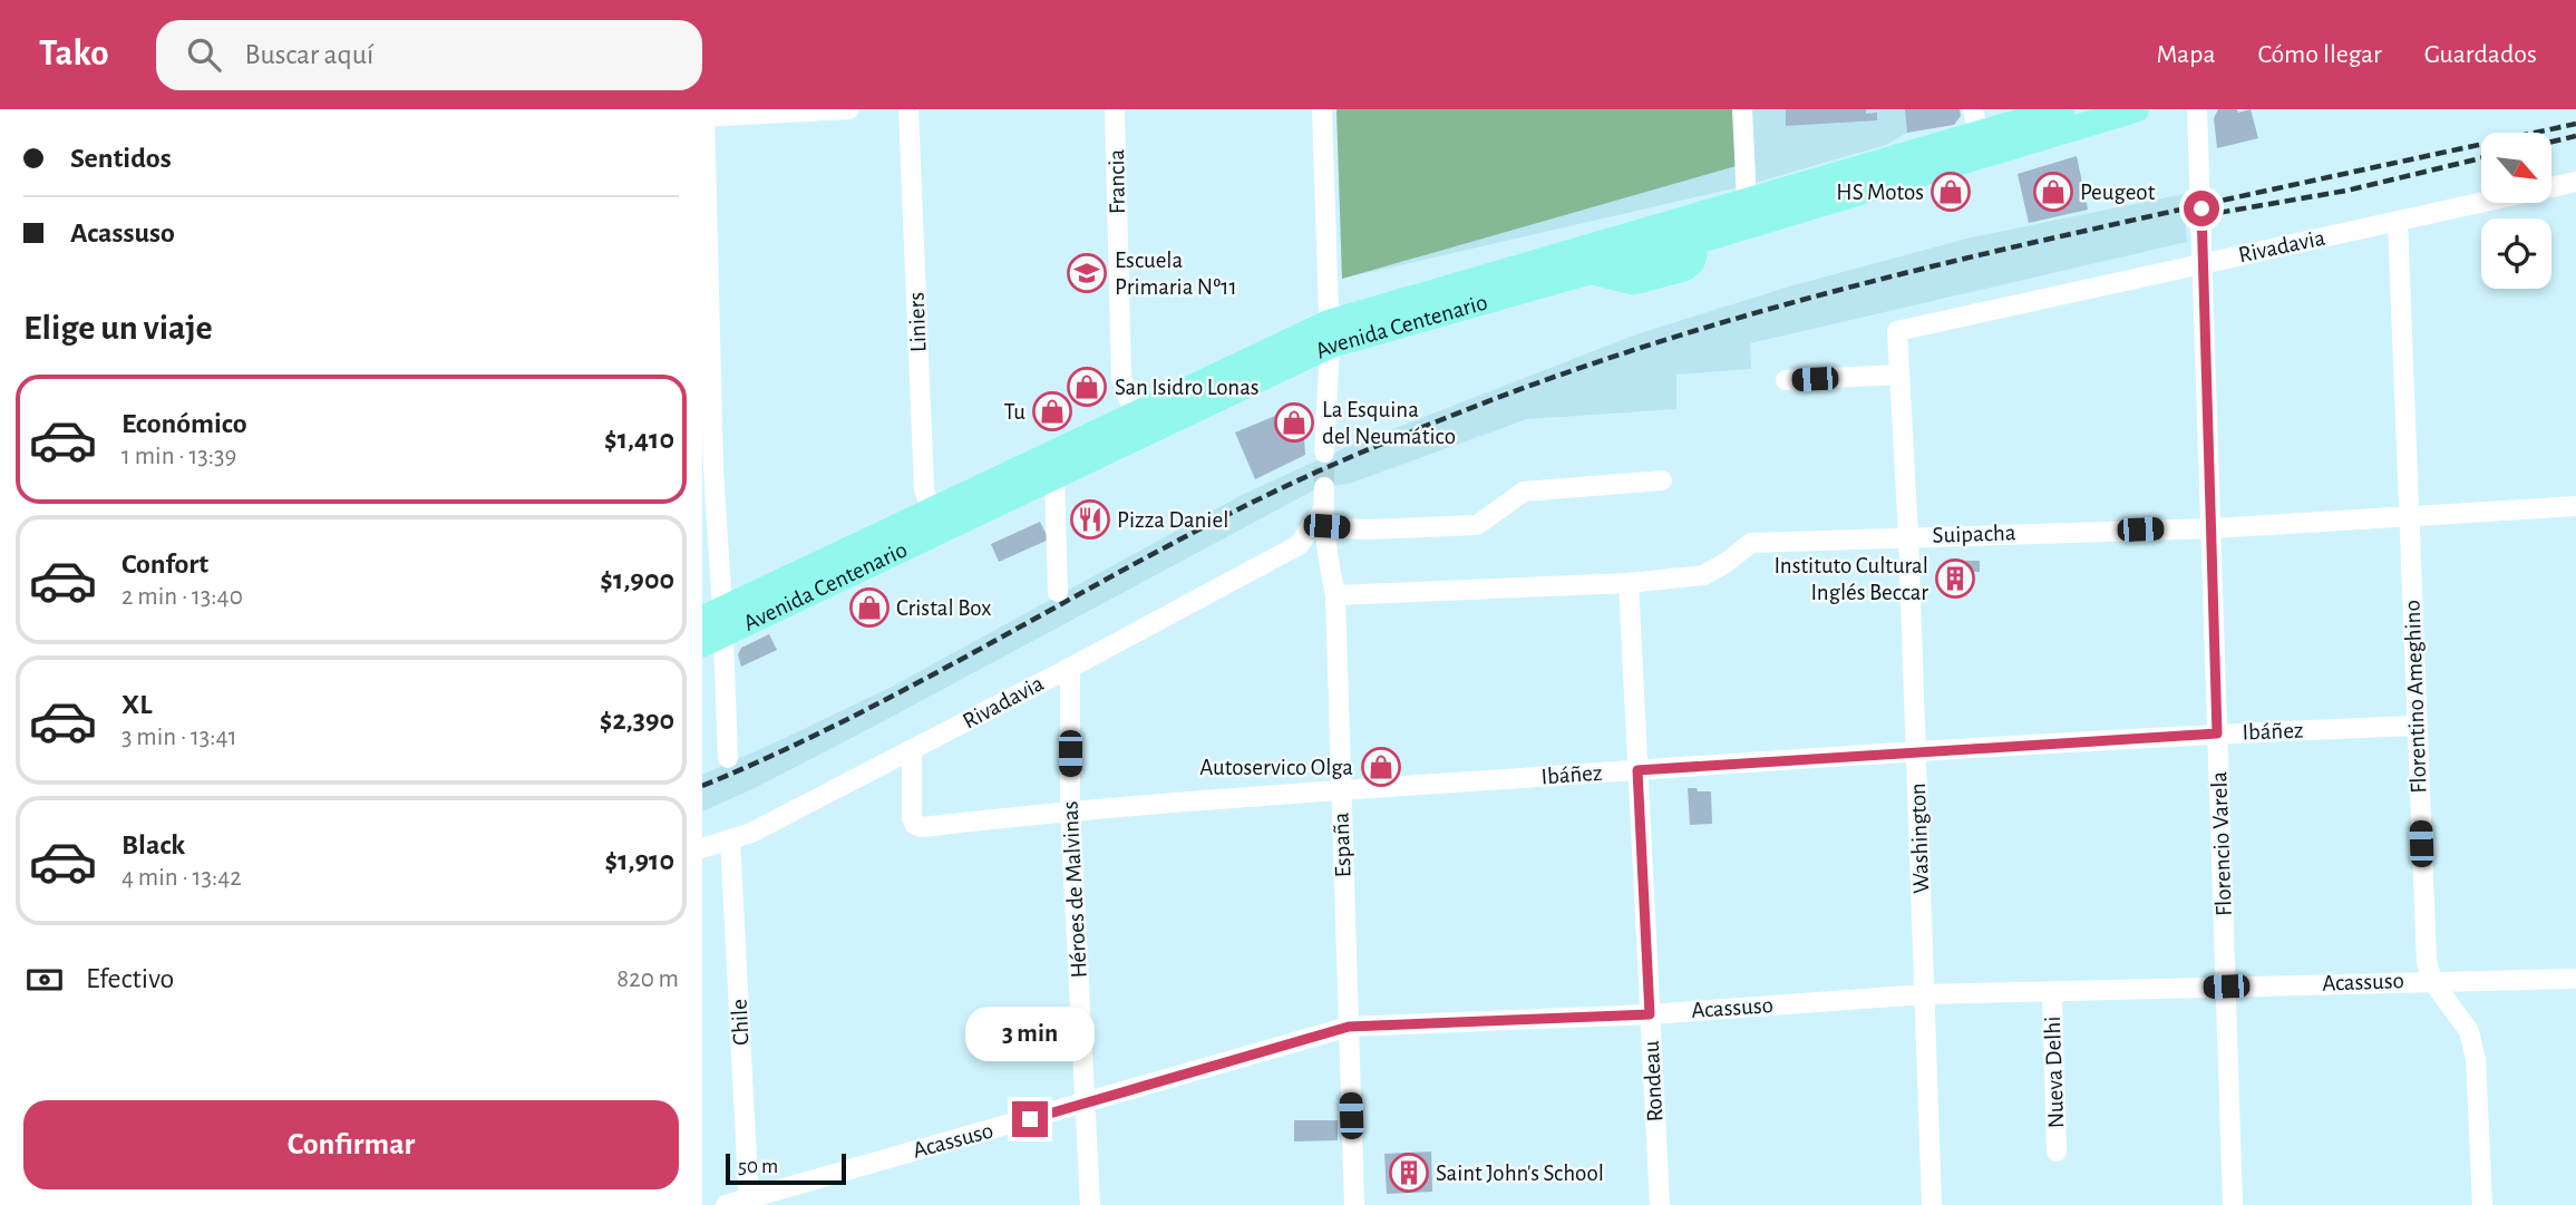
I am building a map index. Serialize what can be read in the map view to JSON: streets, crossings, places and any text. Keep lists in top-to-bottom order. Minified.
{"streets":{"main road":["Avenida Centenario"],"street":["Francia","Rivadavia","Liniers","Suipacha","Florentino Ameghino","Ibáñez","Washington","Florencio Varela","España","Héroes de Malvinas","Acassuso","Chile","Nueva Delhi","Rondeau"]},"crossings":[["Francia","Avenida Centenario"],["Rivadavia","Florentino Ameghino"],["Rivadavia","Ibáñez"],["Rivadavia","Washington"],["Rivadavia","Florencio Varela"],["Rivadavia","España"],["Rivadavia","Héroes de Malvinas"],["Rivadavia","Chile"],["Liniers","Avenida Centenario"],["Suipacha","Florentino Ameghino"],["Suipacha","Washington"],["Suipacha","Florencio Varela"],["Suipacha","España"],["Suipacha","Rondeau"],["Florentino Ameghino","Ibáñez"],["Florentino Ameghino","Acassuso"],["Ibáñez","Washington"],["Ibáñez","Florencio Varela"],["Ibáñez","España"],["Ibáñez","Héroes de Malvinas"],["Ibáñez","Rondeau"],["Washington","Acassuso"],["Florencio Varela","Acassuso"],["España","Acassuso"],["Héroes de Malvinas","Acassuso"],["Acassuso","Chile"],["Acassuso","Nueva Delhi"],["Acassuso","Rondeau"]],"places":{"shop":["HS Motos","Peugeot","San Isidro Lonas","Tu","La Esquina del Neumático","Cristal Box","Autoservico Olga"],"school or university":["Escuela Primaria Nº11"],"restaurant":["Pizza Daniel"],"building":["Instituto Cultural Inglés Beccar","Saint John's School"]},"scale_bar":"50 m","north":"bottom right","page":{"header":"Tako","search":"Buscar aquí","nav":["Mapa","Cómo llegar","Guardados"],"banner":["Sentidos","Acassuso"],"heading":"Elige un viaje","list":[{"name":"Económico","note":"1 min · 13:39","value":"$1,410"},{"name":"Confort","note":"2 min · 13:40","value":"$1,900"},{"name":"XL","note":"3 min · 13:41","value":"$2,390"},{"name":"Black","note":"4 min · 13:42","value":"$1,910"}],"pay":["Efectivo","820 m"],"bubble":"3 min","buttons":"Confirmar","scale":"50 m"}}
